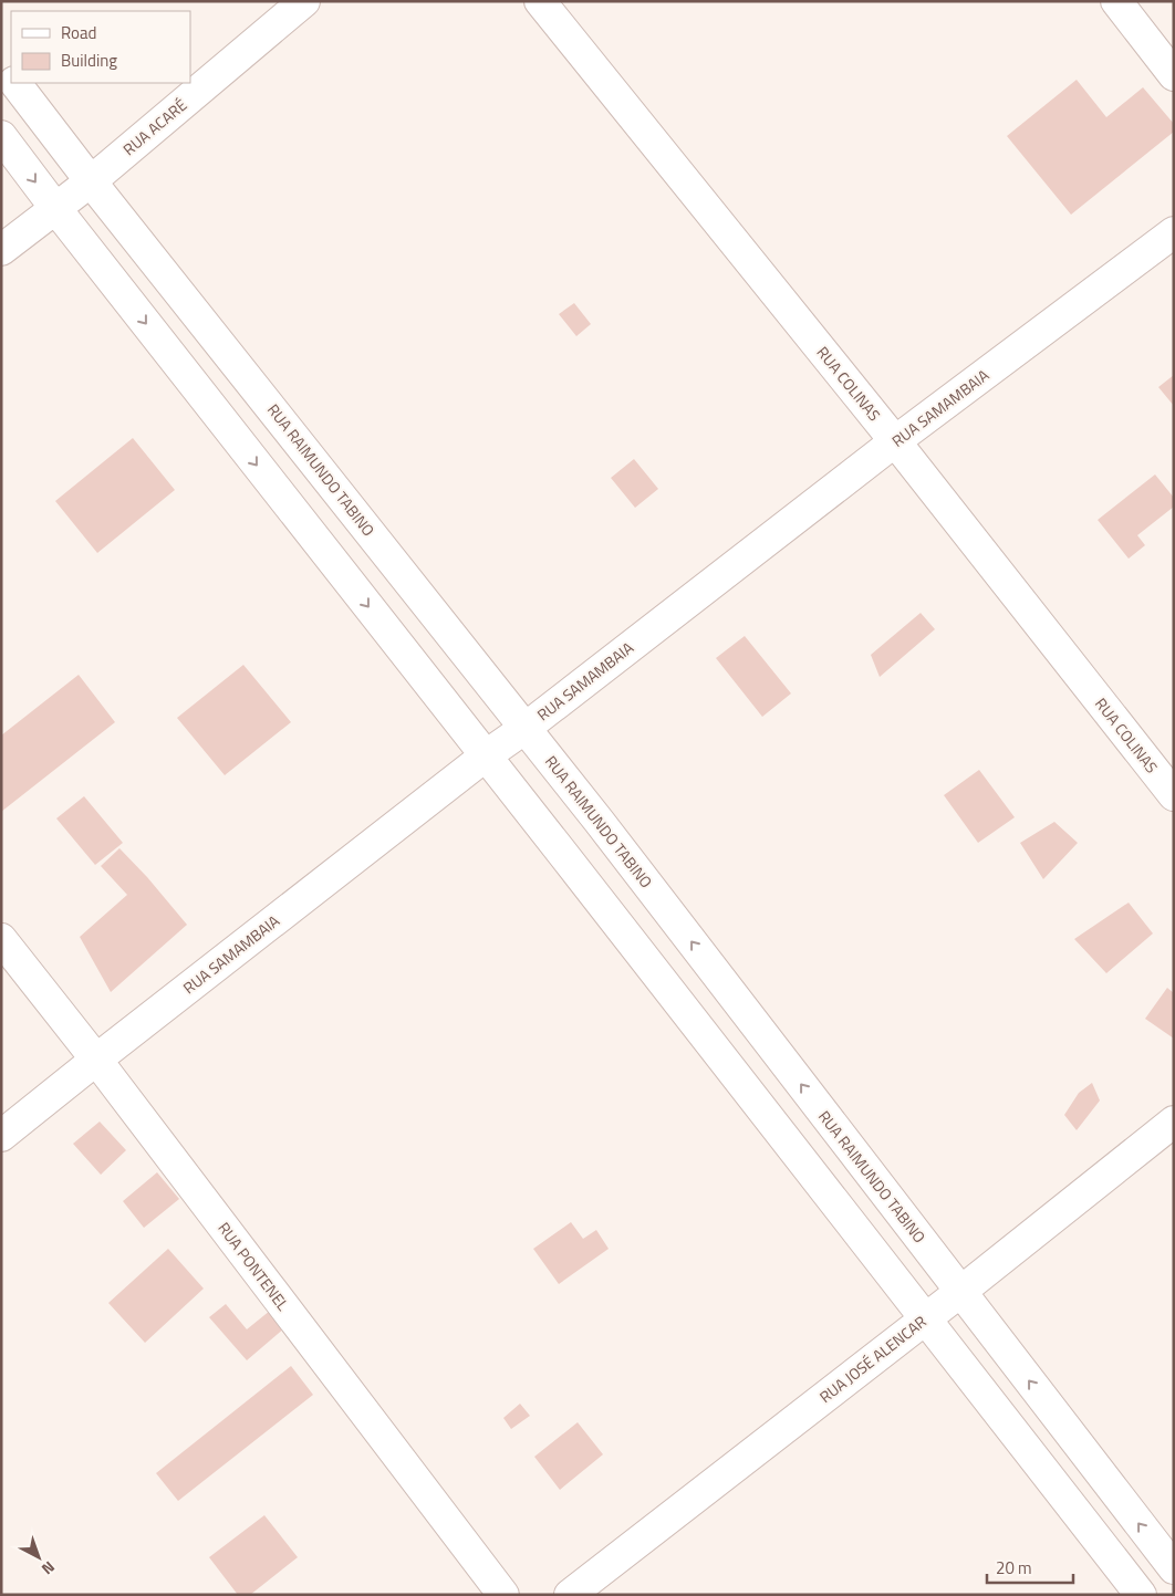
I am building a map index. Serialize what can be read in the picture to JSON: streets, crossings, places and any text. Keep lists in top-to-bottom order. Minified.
{"streets":{"street":["RUA ACARÉ","RUA COLINAS","RUA SAMAMBAIA","RUA RAIMUNDO TABINO","RUA PONTENEL","RUA JOSÉ ALENCAR"]},"crossings":[["RUA ACARÉ","RUA RAIMUNDO TABINO"],["RUA COLINAS","RUA SAMAMBAIA"],["RUA SAMAMBAIA","RUA RAIMUNDO TABINO"],["RUA SAMAMBAIA","RUA PONTENEL"],["RUA RAIMUNDO TABINO","RUA JOSÉ ALENCAR"]],"legend":["Road","Building"],"scale_bar":"20 m","north":"bottom right"}
